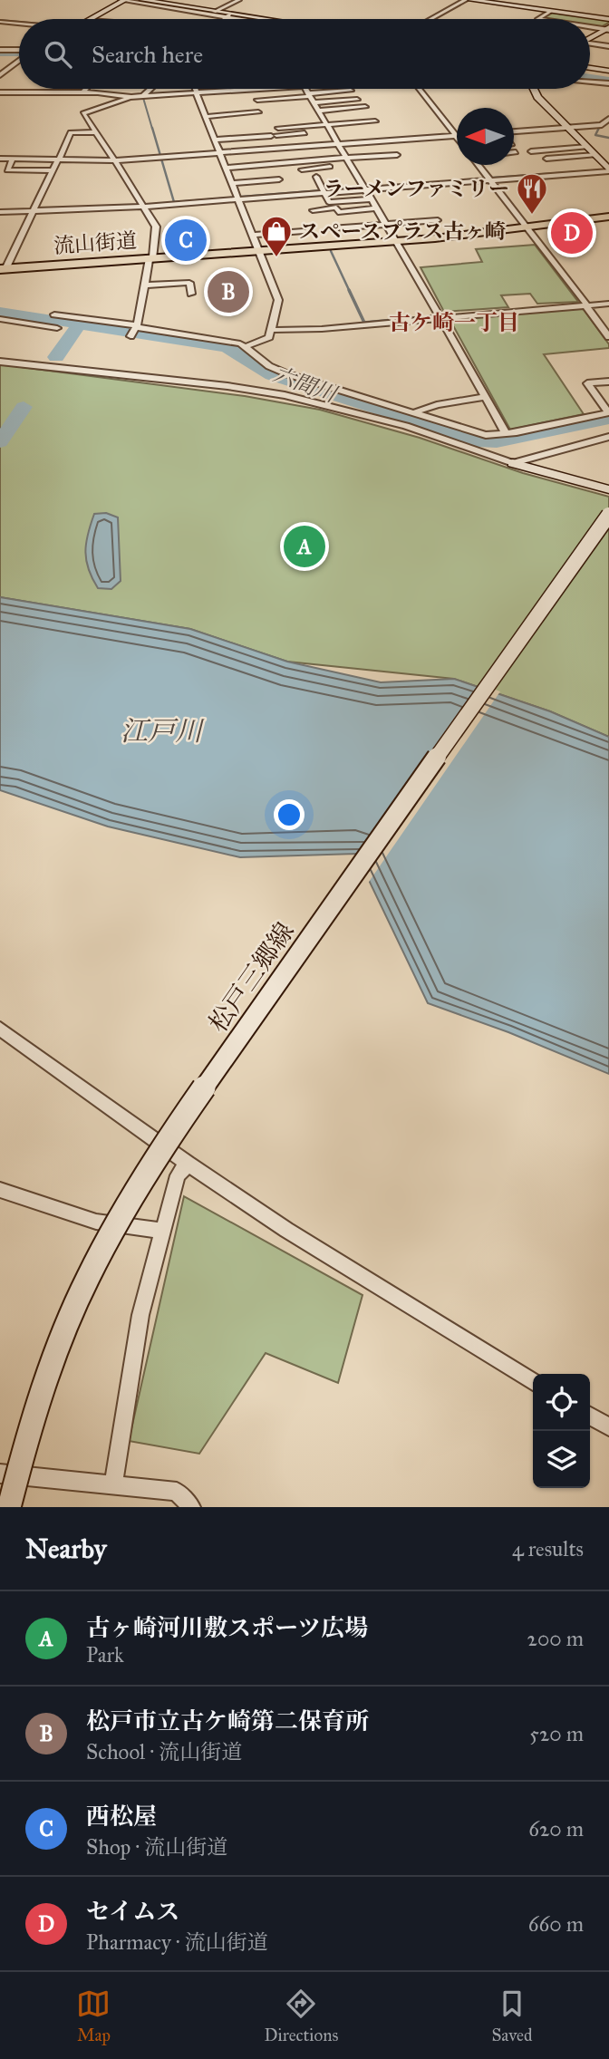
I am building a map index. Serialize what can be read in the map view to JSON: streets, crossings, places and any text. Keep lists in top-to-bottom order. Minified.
{"streets":{"main road":["流山街道"],"street":["松戸三郷線"]},"districts":["古ケ崎一丁目"],"water":["六間川","江戸川"],"places":{"restaurant":["ラーメンファミリー"],"shop":["スペースプラス古ヶ崎"]},"north":"left","page":{"search":"Search here","pins":["D","C","B","A"],"heading":["Nearby","4 results"],"list":[{"mark":"A","name":"古ヶ崎河川敷スポーツ広場","note":"Park","value":"200 m"},{"mark":"B","name":"松戸市立古ケ崎第二保育所","note":"School · 流山街道","value":"520 m"},{"mark":"C","name":"西松屋","note":"Shop · 流山街道","value":"620 m"},{"mark":"D","name":"セイムス","note":"Pharmacy · 流山街道","value":"660 m"}],"nav":["Map","Directions","Saved"]}}
